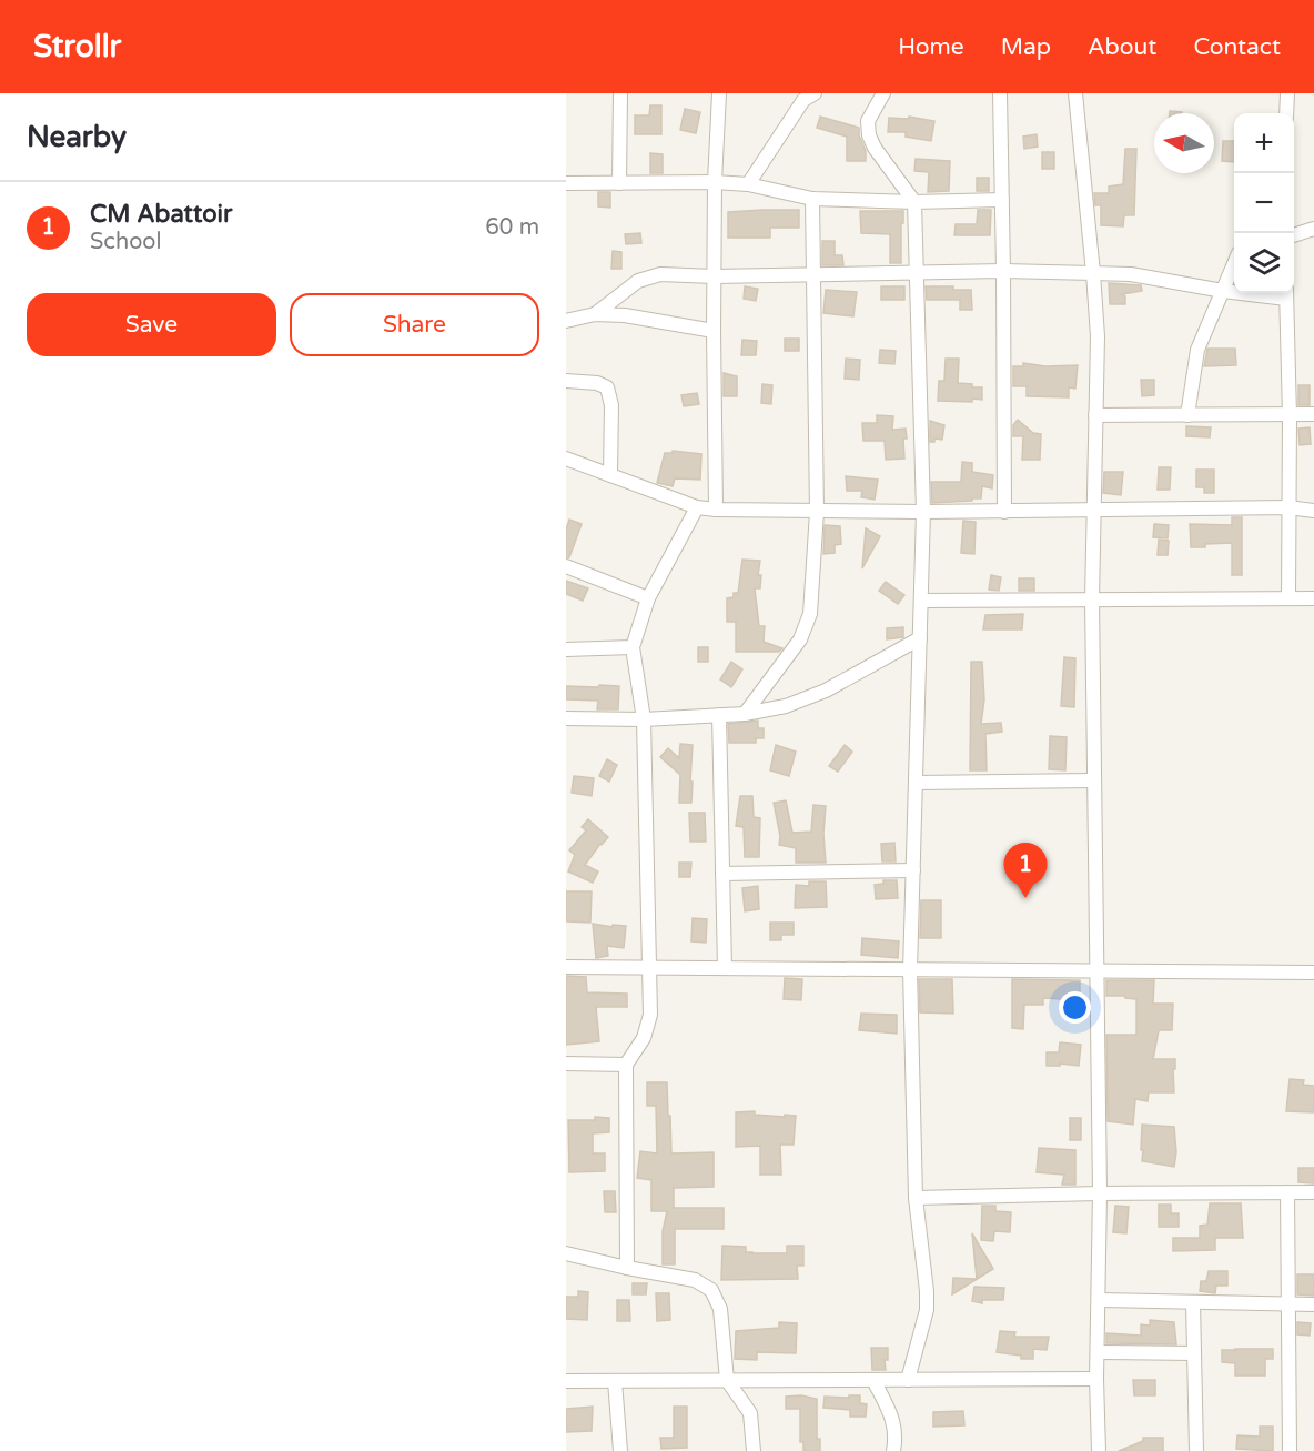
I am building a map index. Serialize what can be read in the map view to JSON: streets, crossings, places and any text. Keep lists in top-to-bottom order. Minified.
{"north":"left","page":{"header":"Strollr","nav":["Home","Map","About","Contact"],"heading":"Nearby","map_buttons":["+","−"],"list":[{"mark":"1","name":"CM Abattoir","note":"School","value":"60 m"}],"buttons":["Save","Share"],"pins":"1"}}
